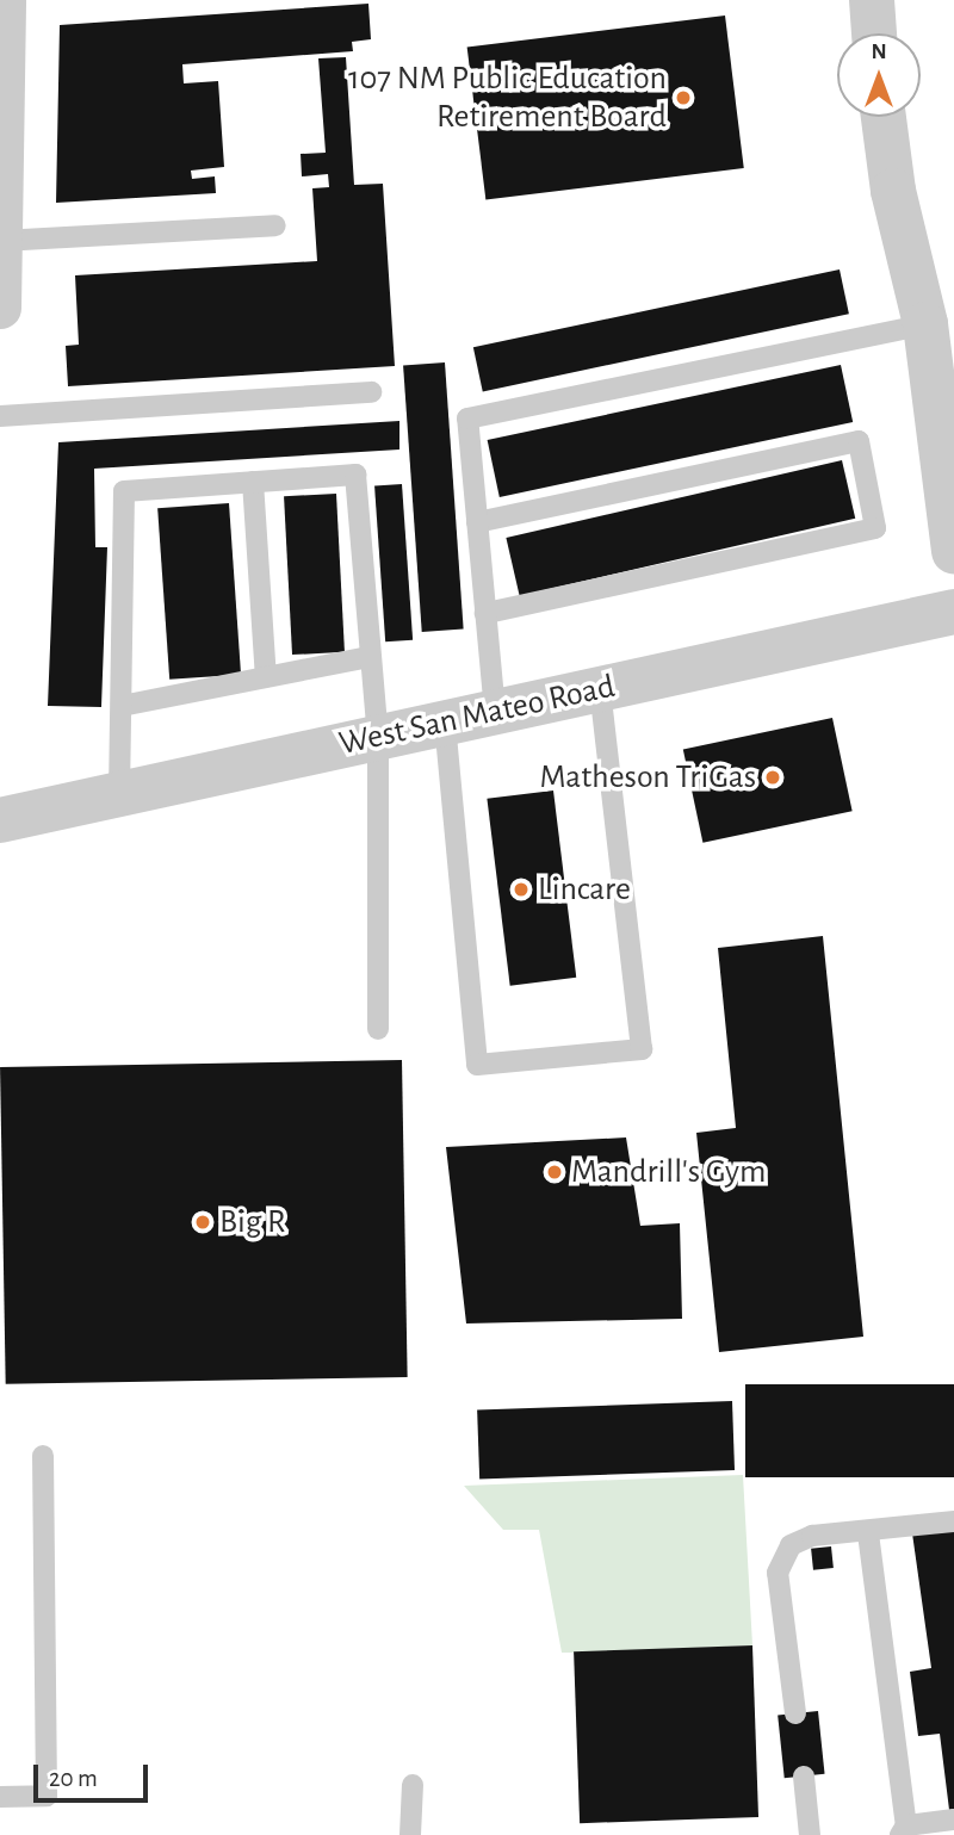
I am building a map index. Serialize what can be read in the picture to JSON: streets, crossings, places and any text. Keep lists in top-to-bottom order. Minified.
{"streets":{"street":["West San Mateo Road"]},"places":["107 NM Public Education Retirement Board","Matheson TriGas","Lincare","Mandrill's Gym","Big R"],"scale_bar":"20 m","north":"top"}
